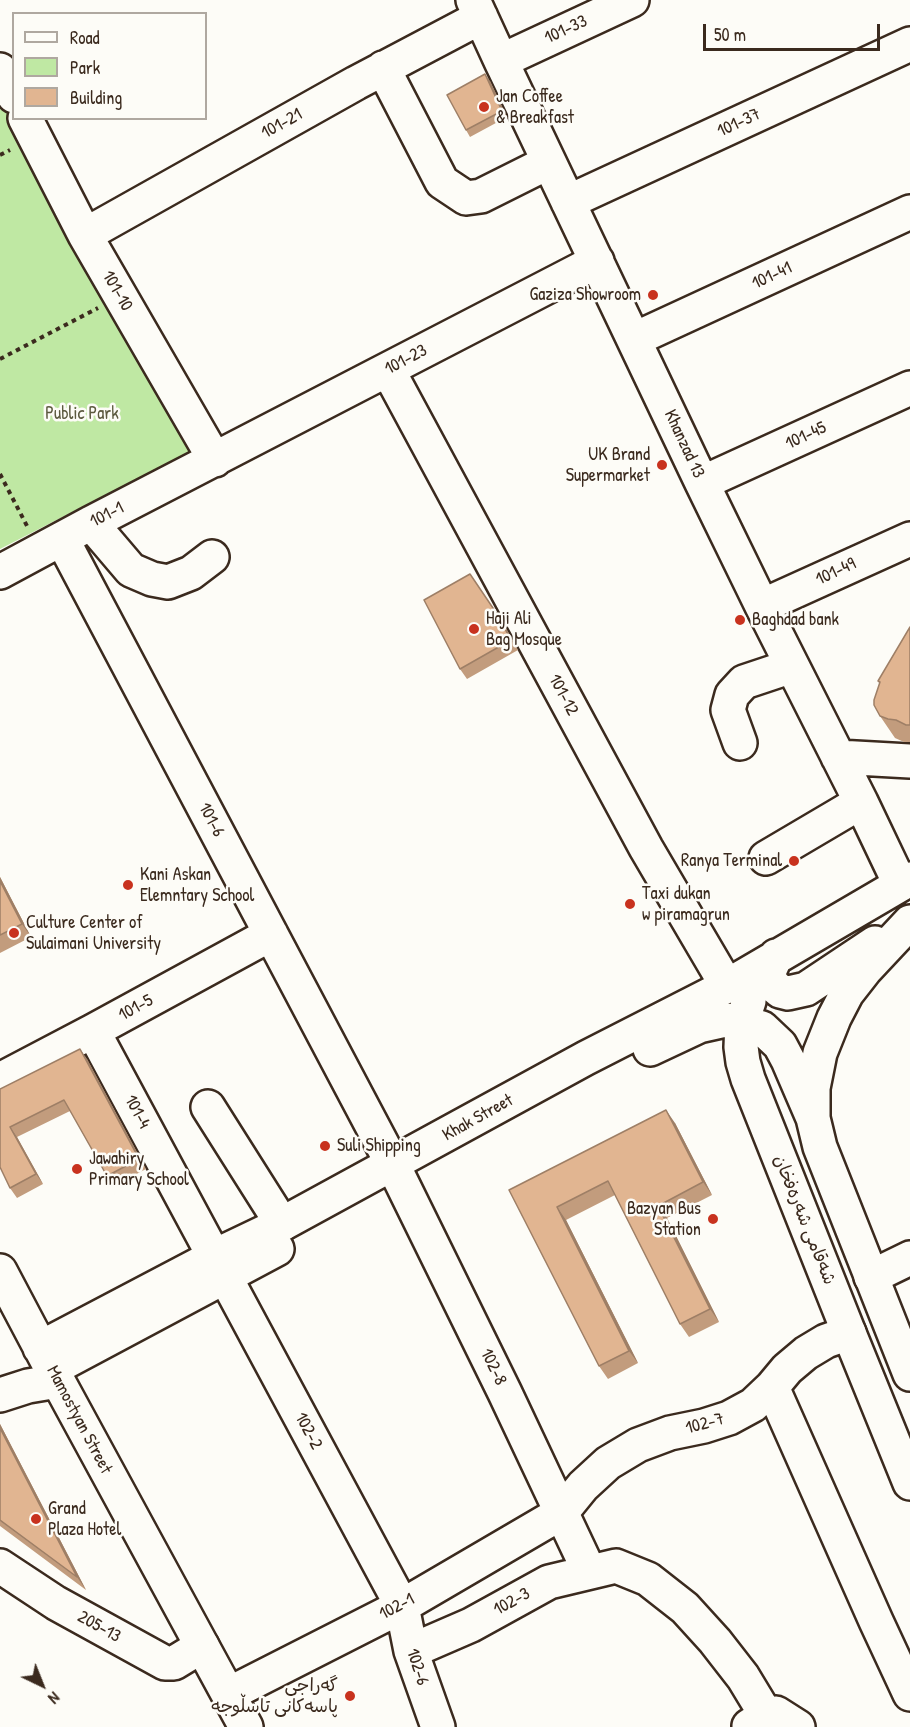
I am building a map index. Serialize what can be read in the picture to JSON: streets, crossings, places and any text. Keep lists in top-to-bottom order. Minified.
{"streets":{"street":["101-33","101-37","101-21","101-41","101-10","101-23","101-45","Khanzad 13","101-1","101-49","101-12","101-6","101-5","101-4","Khak Street","شەقامی شەرەفخان","102-8","Mamostyan Street","102-7","102-2","102-3","102-1","205-13","102-6"]},"crossings":[["101-33","Khanzad 13"],["101-37","Khanzad 13"],["101-21","101-10"],["101-21","Khanzad 13"],["101-41","Khanzad 13"],["101-10","101-23"],["101-10","101-1"],["101-23","Khanzad 13"],["101-23","101-1"],["101-23","101-12"],["101-45","Khanzad 13"],["Khanzad 13","101-49"],["Khanzad 13","Khak Street"],["101-1","101-6"],["101-12","Khak Street"],["101-6","101-5"],["101-6","Khak Street"],["101-6","102-8"],["101-5","101-4"],["101-4","Khak Street"],["101-4","102-2"],["Khak Street","شەقامی شەرەفخان"],["Khak Street","102-8"],["Khak Street","Mamostyan Street"],["Khak Street","102-2"],["شەقامی شەرەفخان","102-7"],["102-8","102-7"],["102-8","102-3"],["102-8","102-1"],["Mamostyan Street","102-1"],["Mamostyan Street","205-13"],["102-7","102-1"],["102-2","102-1"],["102-2","102-6"],["102-3","102-6"],["102-1","102-6"]],"parks":["Public Park"],"places":["Jan Coffee & Breakfast","Gaziza Showroom","UK Brand Supermarket","Baghdad bank","Haji Ali Bag Mosque","Ranya Terminal","Kani Askan Elemntary School","Taxi dukan w piramagrun","Culture Center of Sulaimani University","Suli Shipping","Jawahiry Primary School","Bazyan Bus Station","Grand Plaza Hotel","گه‌راجی پاسه‌كانی تاسڵوجه"],"legend":["Road","Park","Building"],"scale_bar":"50 m","north":"bottom right"}
